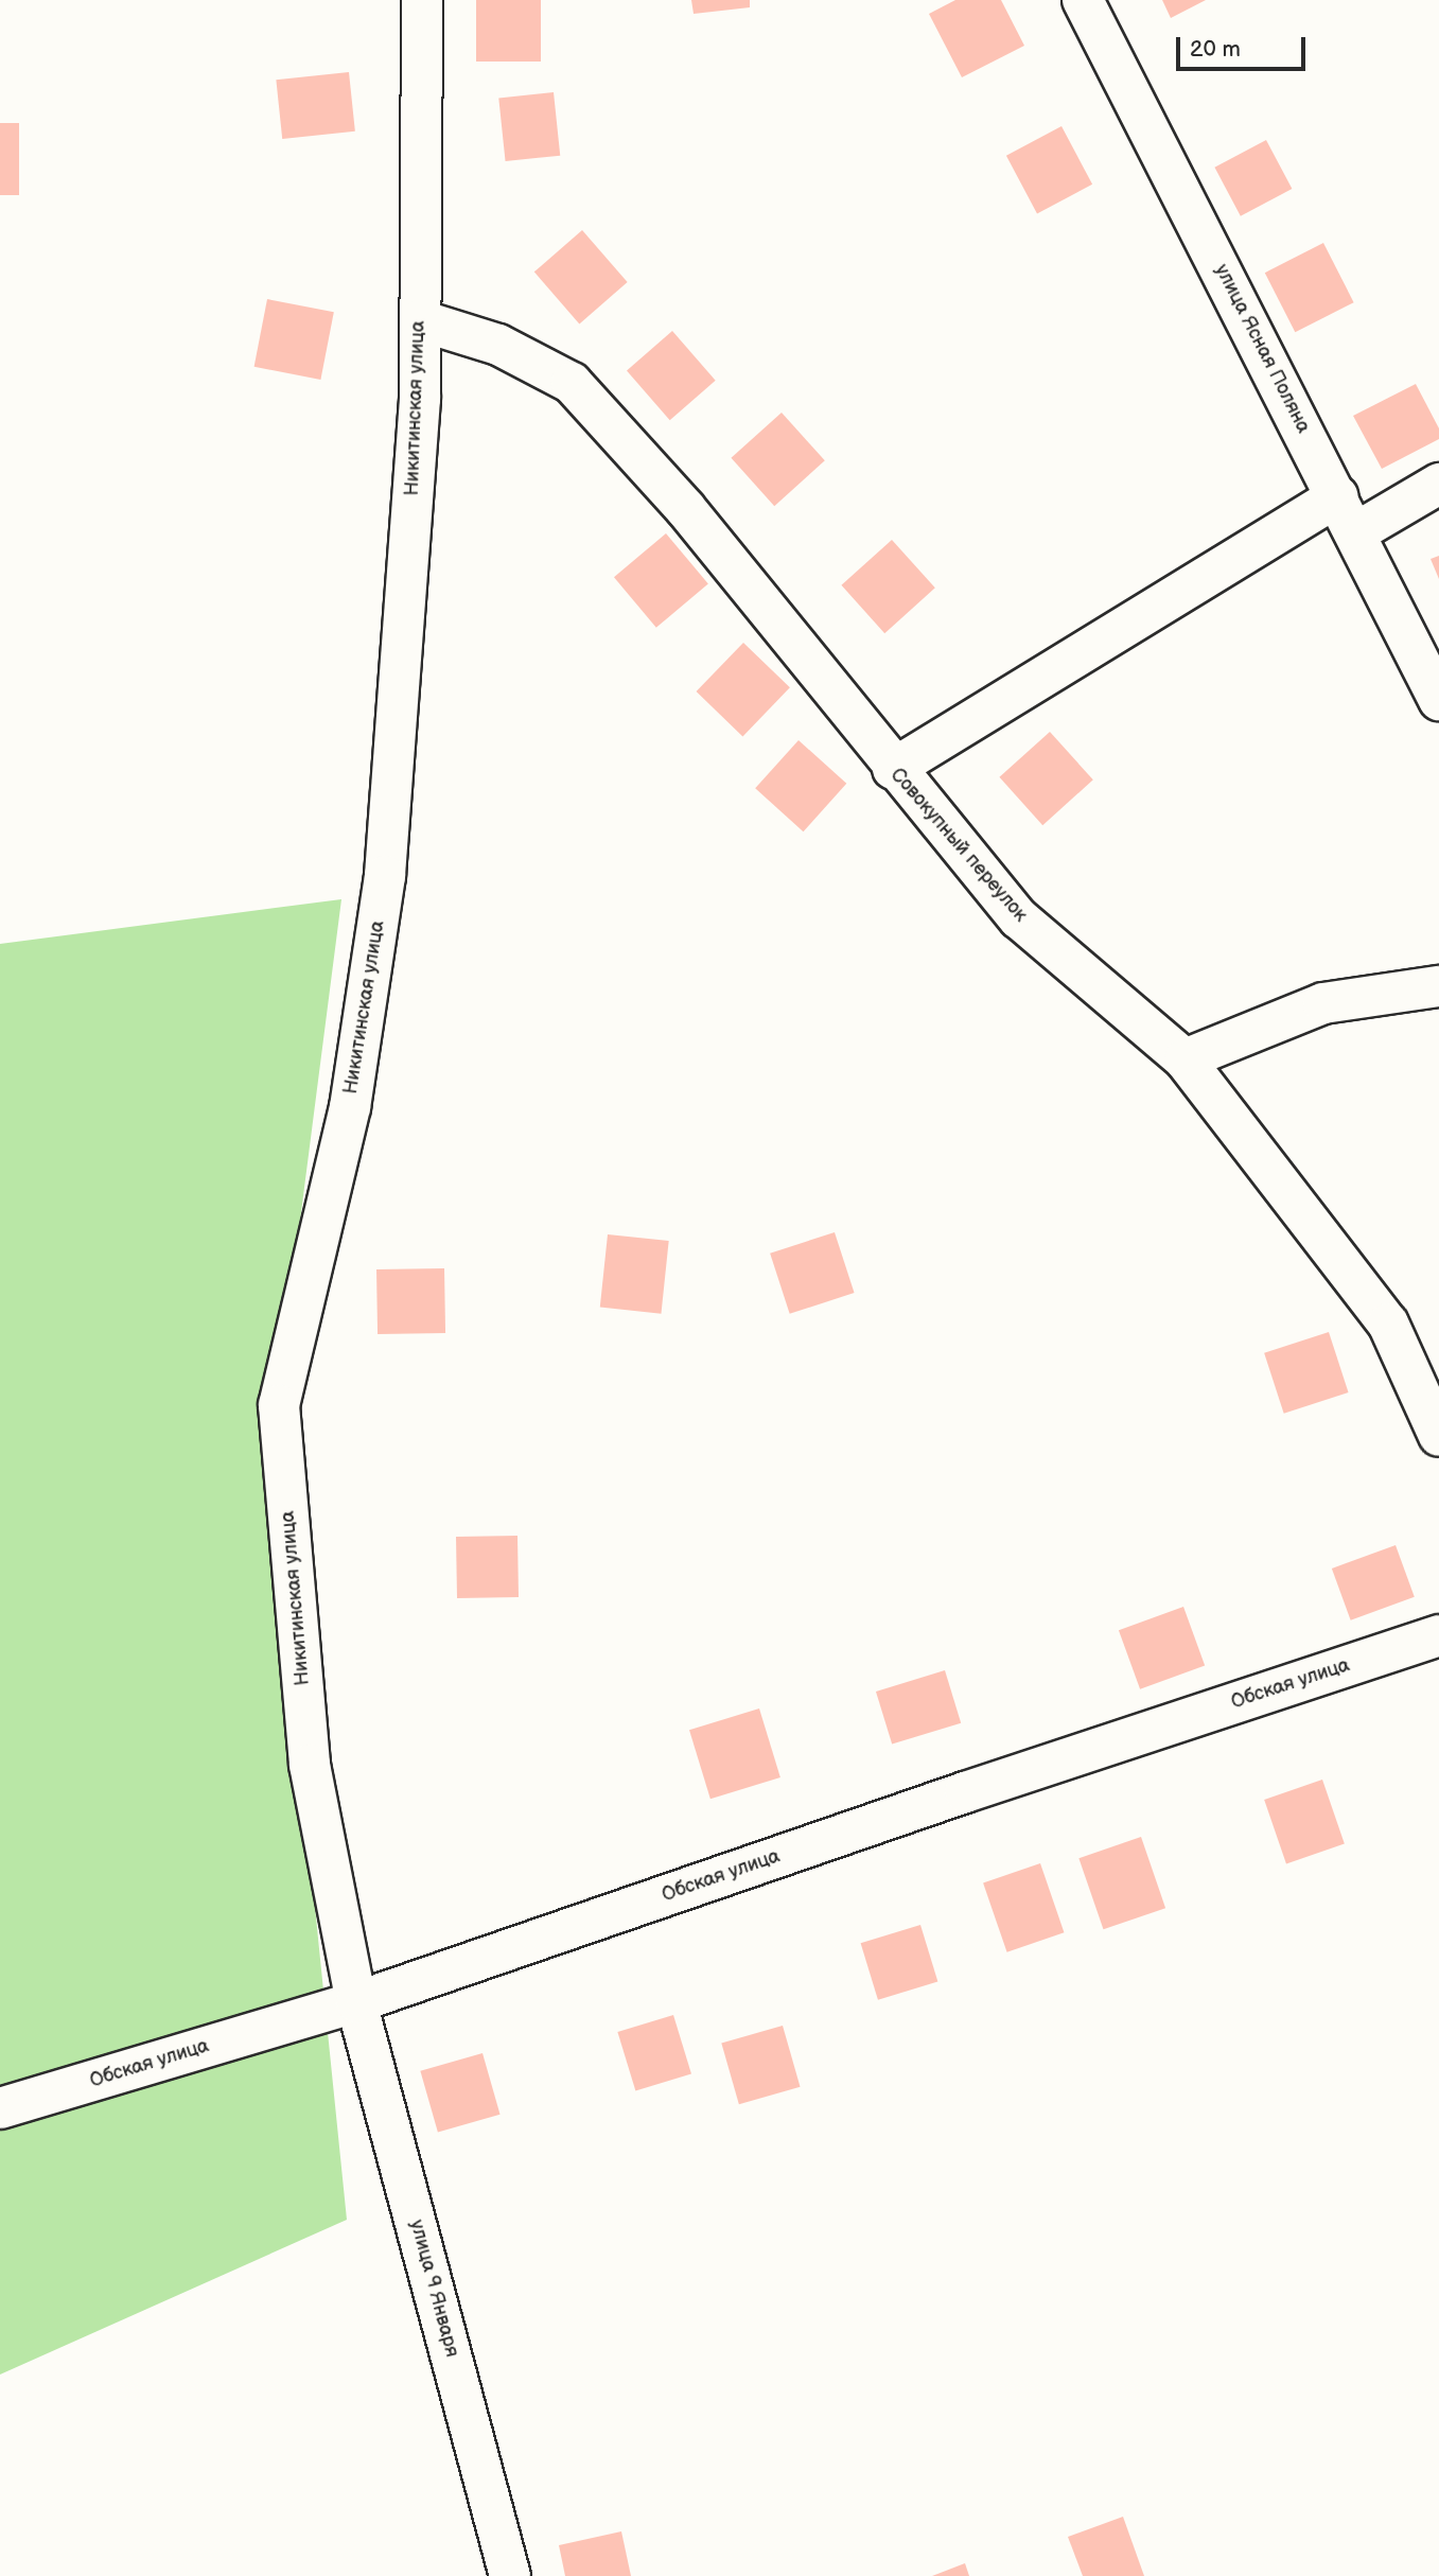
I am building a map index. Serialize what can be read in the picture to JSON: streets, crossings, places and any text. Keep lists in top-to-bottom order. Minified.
{"streets":{"street":["улица Ясная Поляна","Никитинская улица","Совокупный переулок","Обская улица","улица 9 Января"]},"crossings":[["Никитинская улица","Совокупный переулок"],["Никитинская улица","Обская улица"],["Никитинская улица","улица 9 Января"],["Обская улица","улица 9 Января"]],"scale_bar":"20 m"}
